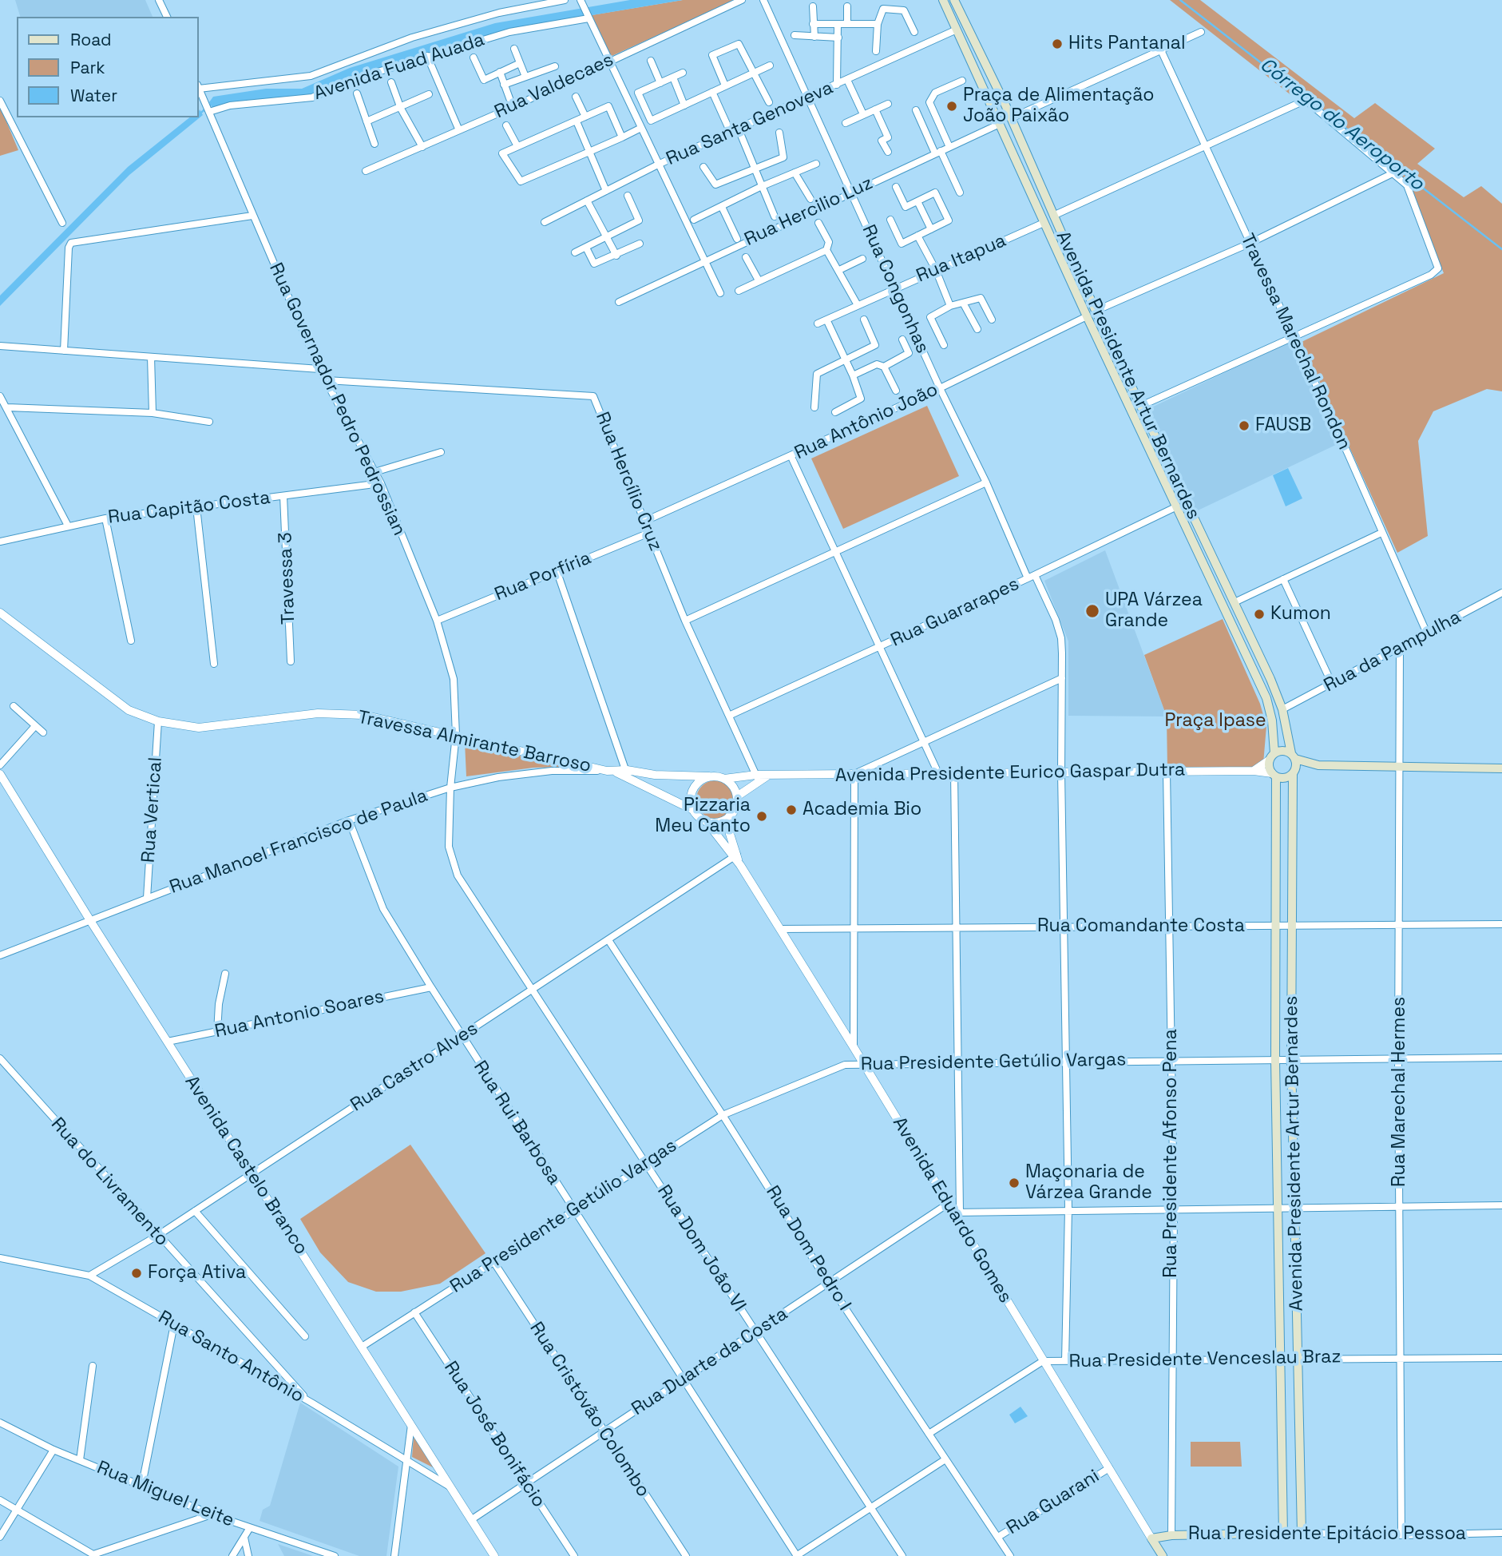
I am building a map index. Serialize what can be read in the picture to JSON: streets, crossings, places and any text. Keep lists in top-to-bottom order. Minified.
{"streets":{"main road":["Avenida Presidente Artur Bernardes","Avenida Eduardo Gomes","Rua Presidente Epitácio Pessoa"],"street":["Avenida Fuad Auada","Rua Valdecaes","Rua Santa Genoveva","Rua Hercilio Luz","Rua Itapua","Rua Congonhas","Travessa Marechal Rondon","Rua Governador Pedro Pedrossian","Rua Antônio João","Rua Hercílio Cruz","Rua Capitão Costa","Rua Porfíria","Travessa 3","Rua Guararapes","Rua da Pampulha","Travessa Almirante Barroso","Avenida Presidente Eurico Gaspar Dutra","Rua Vertical","Rua Manoel Francisco de Paula","Rua Comandante Costa","Rua Antonio Soares","Rua Presidente Getúlio Vargas","Rua Castro Alves","Rua Marechal Hermes","Rua Rui Barbosa","Rua Presidente Afonso Pena","Avenida Castelo Branco","Rua do Livramento","Rua Dom João VI","Rua Dom Pedro I","Rua Santo Antônio","Rua Presidente Venceslau Braz","Rua Duarte da Costa","Rua Cristóvão Colombo","Rua José Bonifácio","Rua Miguel Leite","Rua Guarani"]},"crossings":[["Avenida Fuad Auada","Rua Governador Pedro Pedrossian"],["Rua Santa Genoveva","Rua Congonhas"],["Rua Santa Genoveva","Avenida Presidente Artur Bernardes"],["Rua Hercilio Luz","Rua Congonhas"],["Rua Hercilio Luz","Avenida Presidente Artur Bernardes"],["Rua Itapua","Rua Congonhas"],["Rua Itapua","Avenida Presidente Artur Bernardes"],["Rua Congonhas","Rua Antônio João"],["Rua Congonhas","Rua Guararapes"],["Travessa Marechal Rondon","Rua da Pampulha"],["Avenida Presidente Artur Bernardes","Rua Antônio João"],["Avenida Presidente Artur Bernardes","Rua Guararapes"],["Avenida Presidente Artur Bernardes","Rua da Pampulha"],["Avenida Presidente Artur Bernardes","Avenida Presidente Eurico Gaspar Dutra"],["Avenida Presidente Artur Bernardes","Rua Comandante Costa"],["Avenida Presidente Artur Bernardes","Rua Presidente Getúlio Vargas"],["Avenida Presidente Artur Bernardes","Rua Presidente Venceslau Braz"],["Avenida Presidente Artur Bernardes","Rua Presidente Epitácio Pessoa"],["Rua Governador Pedro Pedrossian","Rua Hercílio Cruz"],["Rua Governador Pedro Pedrossian","Rua Capitão Costa"],["Rua Governador Pedro Pedrossian","Rua Porfíria"],["Rua Governador Pedro Pedrossian","Travessa Almirante Barroso"],["Rua Governador Pedro Pedrossian","Rua Manoel Francisco de Paula"],["Rua Governador Pedro Pedrossian","Rua Dom João VI"],["Rua Antônio João","Rua Hercílio Cruz"],["Rua Hercílio Cruz","Rua Porfíria"],["Rua Hercílio Cruz","Rua Guararapes"],["Rua Hercílio Cruz","Avenida Presidente Eurico Gaspar Dutra"],["Rua Capitão Costa","Travessa 3"],["Rua da Pampulha","Rua Marechal Hermes"],["Travessa Almirante Barroso","Rua Vertical"],["Travessa Almirante Barroso","Rua Manoel Francisco de Paula"],["Avenida Presidente Eurico Gaspar Dutra","Rua Presidente Afonso Pena"],["Avenida Presidente Eurico Gaspar Dutra","Avenida Eduardo Gomes"],["Rua Vertical","Rua Manoel Francisco de Paula"],["Rua Manoel Francisco de Paula","Rua Rui Barbosa"],["Rua Manoel Francisco de Paula","Avenida Castelo Branco"],["Rua Manoel Francisco de Paula","Rua Dom João VI"],["Rua Comandante Costa","Rua Marechal Hermes"],["Rua Comandante Costa","Rua Presidente Afonso Pena"],["Rua Comandante Costa","Avenida Eduardo Gomes"],["Rua Antonio Soares","Rua Rui Barbosa"],["Rua Antonio Soares","Avenida Castelo Branco"],["Rua Presidente Getúlio Vargas","Rua Marechal Hermes"],["Rua Presidente Getúlio Vargas","Rua Rui Barbosa"],["Rua Presidente Getúlio Vargas","Rua Presidente Afonso Pena"],["Rua Presidente Getúlio Vargas","Avenida Castelo Branco"],["Rua Presidente Getúlio Vargas","Avenida Eduardo Gomes"],["Rua Presidente Getúlio Vargas","Rua Dom João VI"],["Rua Presidente Getúlio Vargas","Rua Dom Pedro I"],["Rua Presidente Getúlio Vargas","Rua Cristóvão Colombo"],["Rua Presidente Getúlio Vargas","Rua José Bonifácio"],["Rua Castro Alves","Rua Rui Barbosa"],["Rua Castro Alves","Avenida Castelo Branco"],["Rua Castro Alves","Rua do Livramento"],["Rua Castro Alves","Avenida Eduardo Gomes"],["Rua Castro Alves","Rua Dom João VI"],["Rua Castro Alves","Rua Dom Pedro I"],["Rua Castro Alves","Rua Santo Antônio"],["Rua Marechal Hermes","Rua Presidente Venceslau Braz"],["Rua Marechal Hermes","Rua Presidente Epitácio Pessoa"],["Rua Rui Barbosa","Rua Duarte da Costa"],["Rua Presidente Afonso Pena","Rua Presidente Venceslau Braz"],["Rua Presidente Afonso Pena","Rua Presidente Epitácio Pessoa"],["Avenida Castelo Branco","Rua Santo Antônio"],["Avenida Castelo Branco","Rua Duarte da Costa"],["Rua do Livramento","Rua Santo Antônio"],["Avenida Eduardo Gomes","Rua Presidente Venceslau Braz"],["Avenida Eduardo Gomes","Rua Duarte da Costa"],["Avenida Eduardo Gomes","Rua Guarani"],["Avenida Eduardo Gomes","Rua Presidente Epitácio Pessoa"],["Rua Dom João VI","Rua Duarte da Costa"],["Rua Dom Pedro I","Rua Presidente Venceslau Braz"],["Rua Dom Pedro I","Rua Duarte da Costa"],["Rua Dom Pedro I","Rua Guarani"],["Rua Duarte da Costa","Rua Cristóvão Colombo"],["Rua Duarte da Costa","Rua José Bonifácio"]],"water":["Córrego do Aeroporto"],"parks":["Praça Ipase"],"places":["Hits Pantanal","Praça de Alimentação João Paixão","FAUSB","UPA Várzea Grande","Kumon","Academia Bio","Pizzaria Meu Canto","Maçonaria de Várzea Grande","Força Ativa"],"legend":["Road","Park","Water"]}
